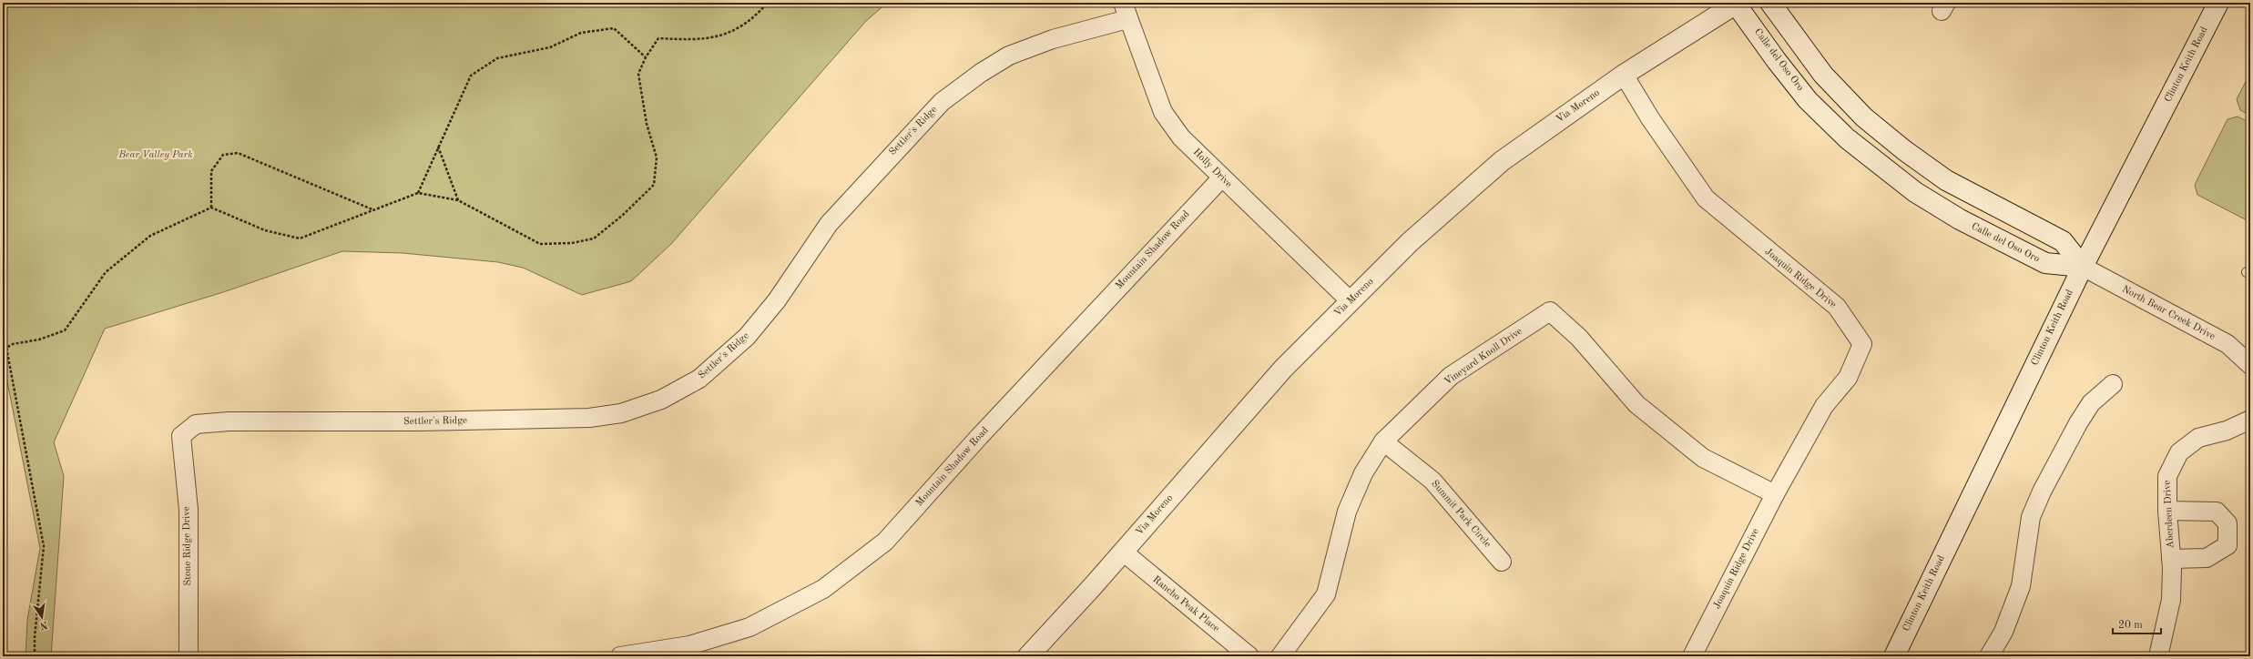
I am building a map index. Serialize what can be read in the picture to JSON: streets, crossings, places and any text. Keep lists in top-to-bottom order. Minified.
{"streets":{"main road":["Calle del Oso Oro","Clinton Keith Road","Via Moreno"],"street":["Settler's Ridge","Holly Drive","Mountain Shadow Road","Joaquin Ridge Drive","North Bear Creek Drive","Vineyard Knoll Drive","Summit Park Circle","Aberdeen Drive","Stone Ridge Drive","Rancho Peak Place"]},"crossings":[["Calle del Oso Oro","Clinton Keith Road"],["Calle del Oso Oro","Via Moreno"],["Calle del Oso Oro","North Bear Creek Drive"],["Clinton Keith Road","North Bear Creek Drive"],["Via Moreno","Holly Drive"],["Via Moreno","Joaquin Ridge Drive"],["Via Moreno","Rancho Peak Place"],["Settler's Ridge","Holly Drive"],["Settler's Ridge","Stone Ridge Drive"],["Holly Drive","Mountain Shadow Road"],["Joaquin Ridge Drive","Vineyard Knoll Drive"],["Vineyard Knoll Drive","Summit Park Circle"]],"parks":["Bear Valley Park"],"scale_bar":"20 m","north":"bottom"}
